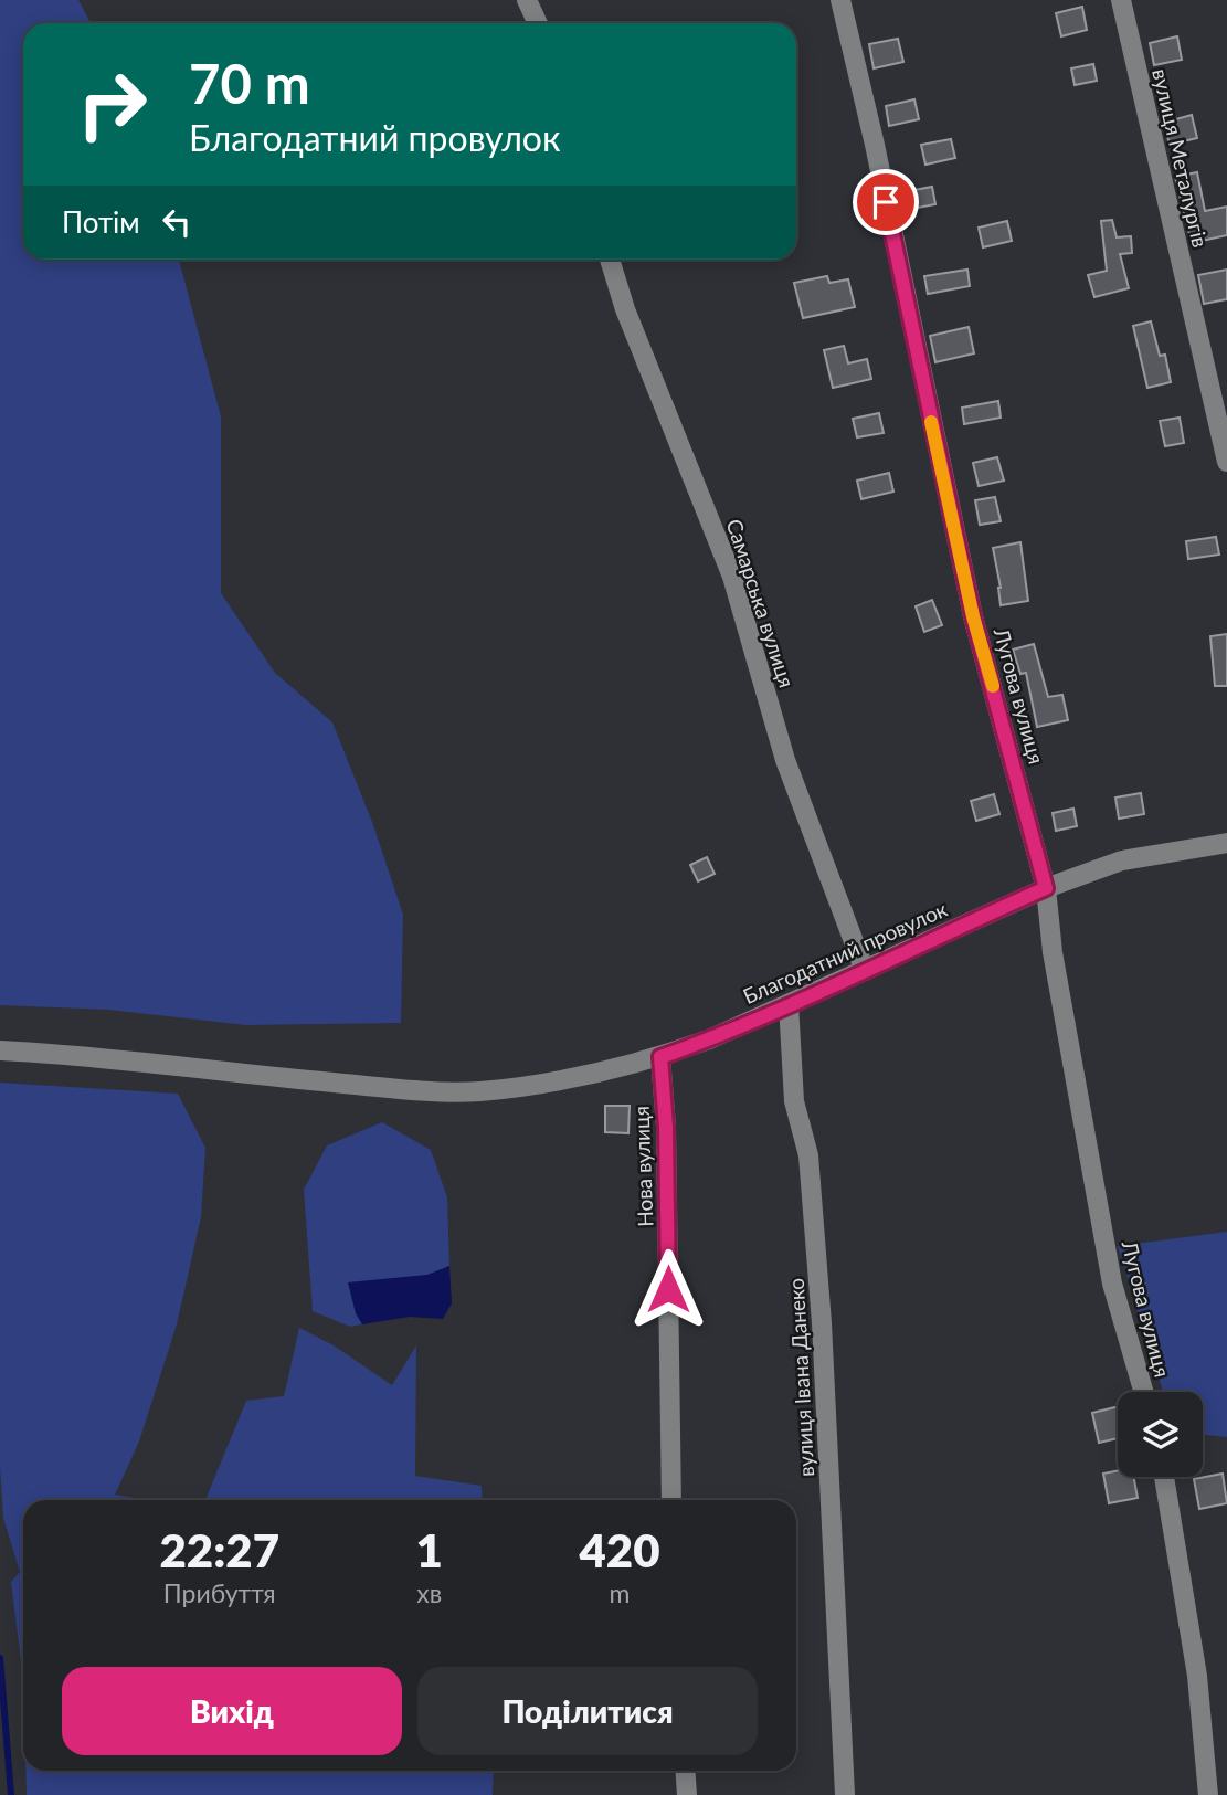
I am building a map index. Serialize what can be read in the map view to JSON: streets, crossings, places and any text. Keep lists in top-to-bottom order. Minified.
{"streets":{"street":["вулиця Металургів","Самарська вулиця","Лугова вулиця","Благодатний провулок","Нова вулиця","вулиця Івана Данеко"]},"crossings":[["Самарська вулиця","Благодатний провулок"],["Лугова вулиця","Благодатний провулок"],["Благодатний провулок","Нова вулиця"],["Благодатний провулок","вулиця Івана Данеко"]],"page":{"turn":["70 m","Благодатний провулок"],"then":"Потім","eta":["22:27","Прибуття","1","хв","420","m"],"buttons":["Вихід","Поділитися"]}}
